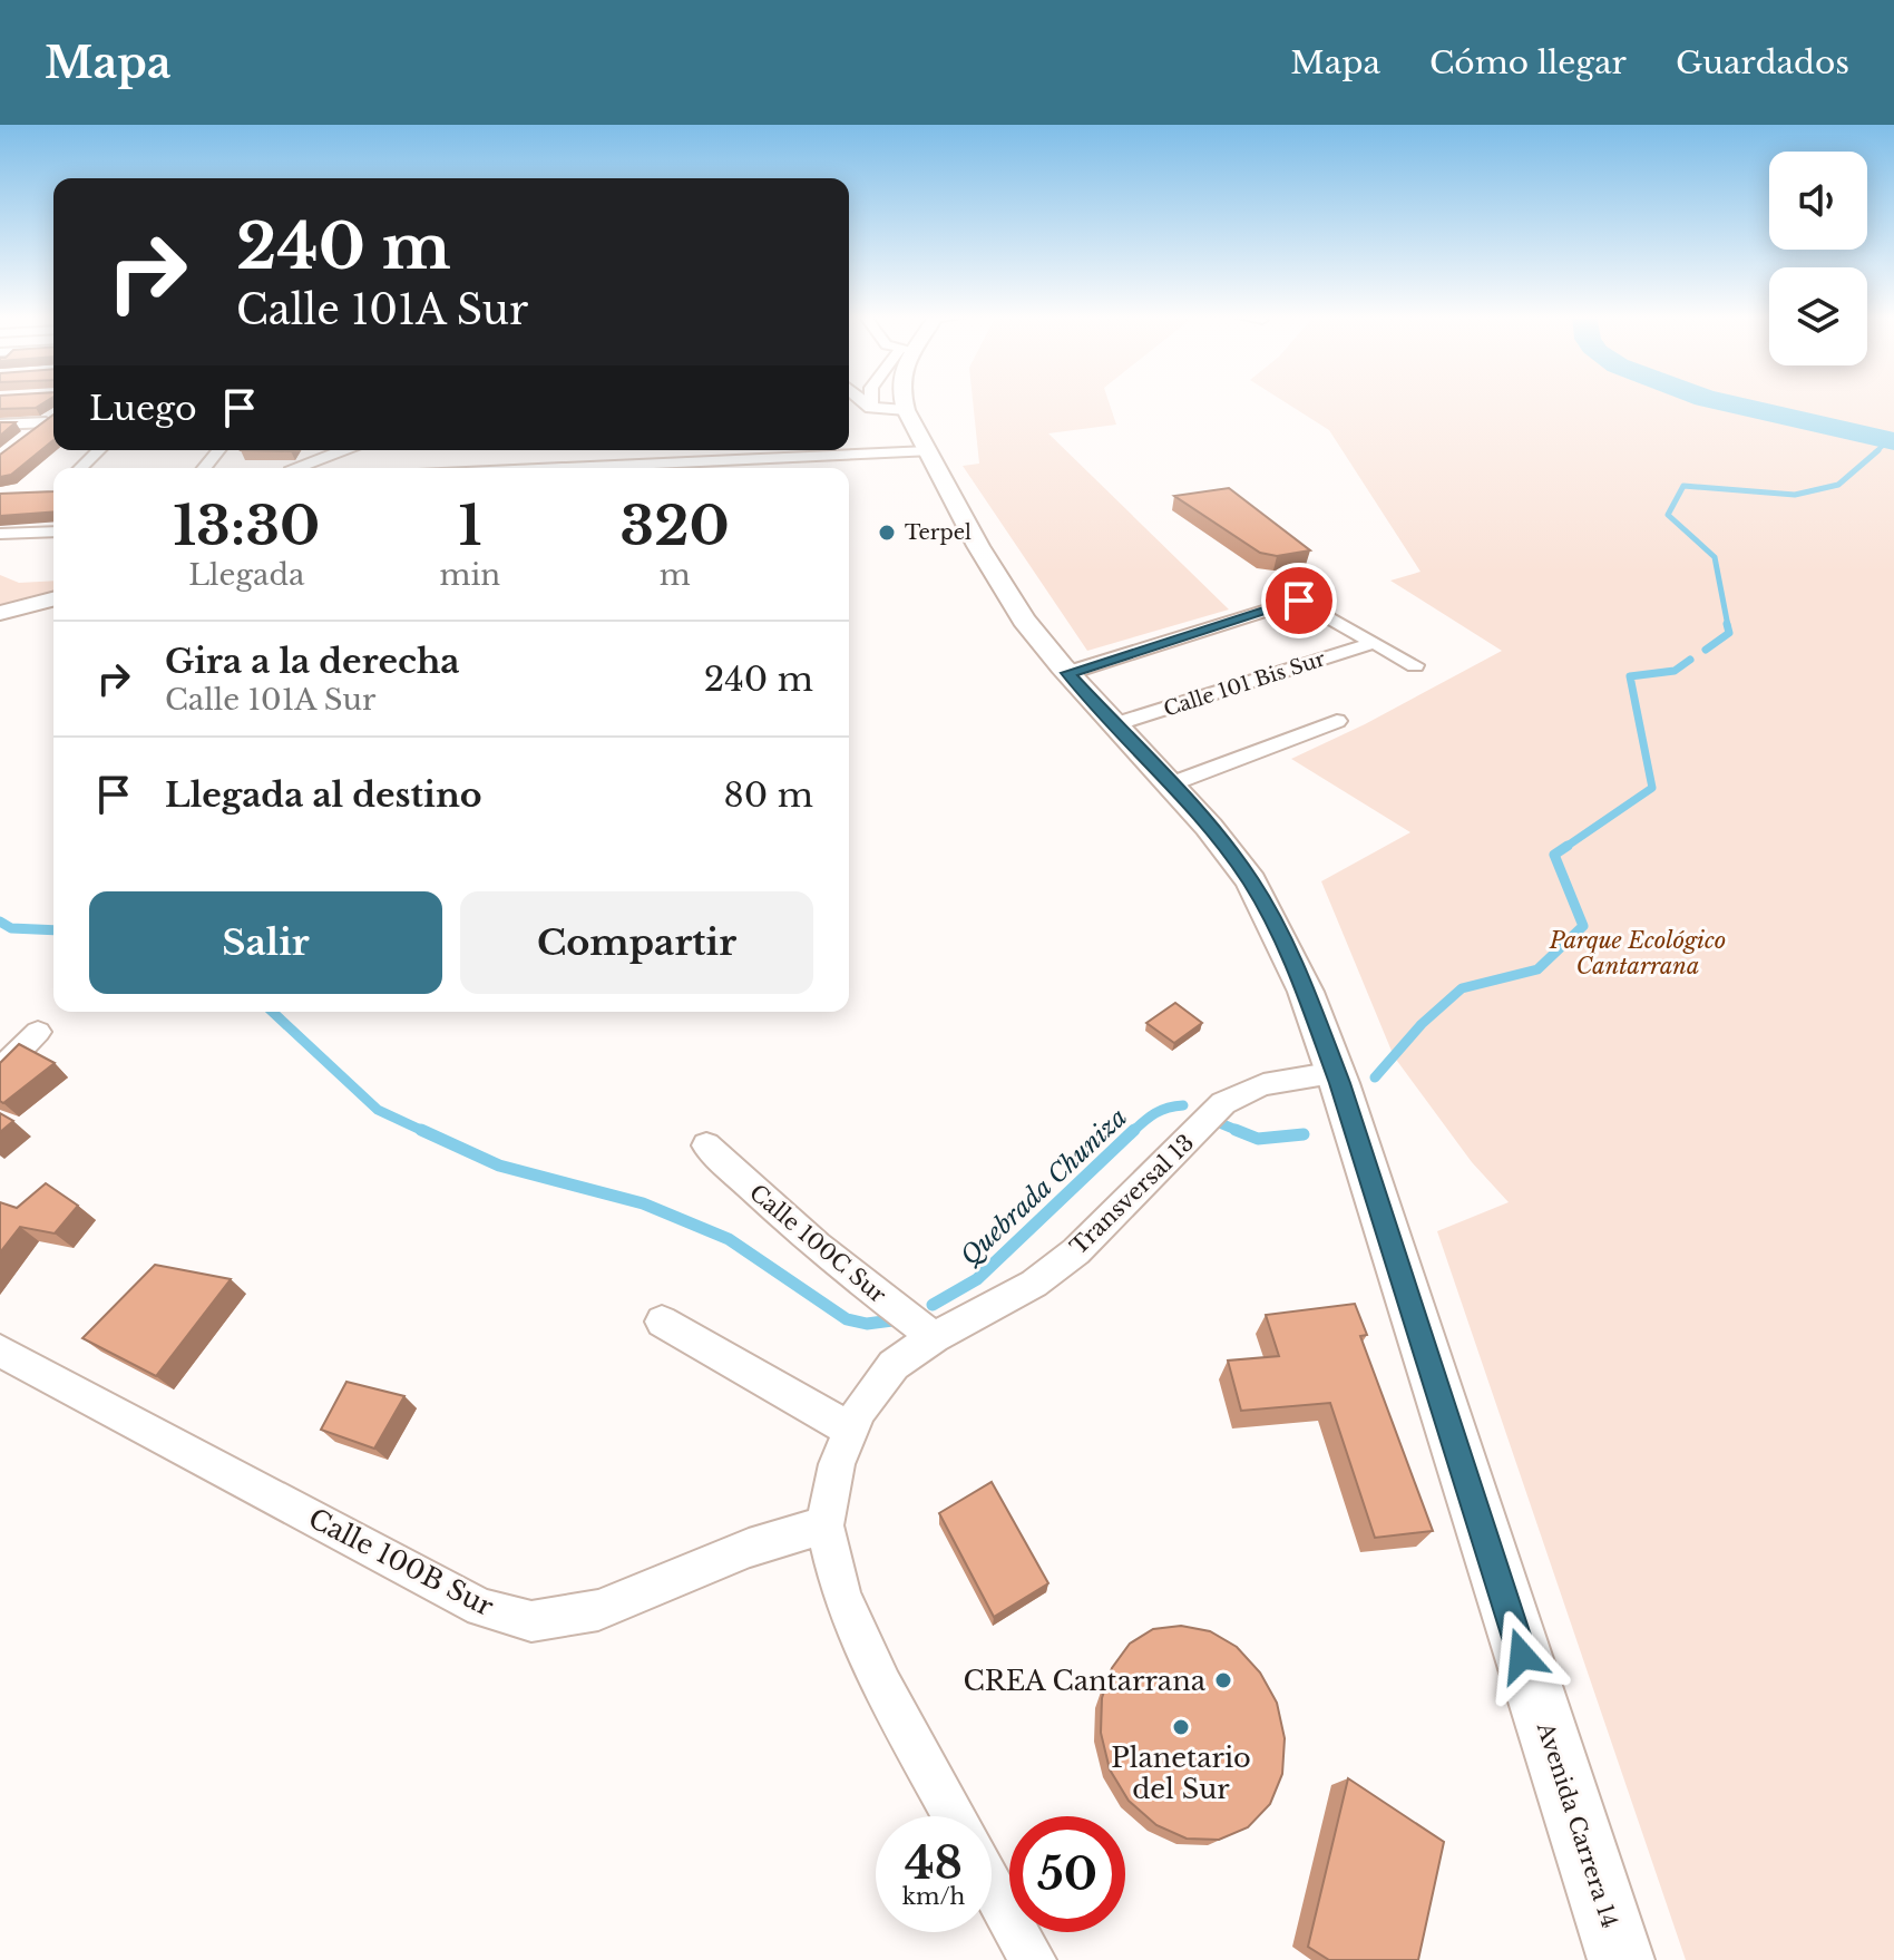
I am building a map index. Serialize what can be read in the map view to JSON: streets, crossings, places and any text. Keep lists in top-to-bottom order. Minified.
{"streets":{"main road":["Avenida Carrera 14"],"street":["Calle 101 Bis Sur","Transversal 13","Calle 100C Sur","Calle 100B Sur"]},"crossings":[["Calle 101 Bis Sur","Avenida Carrera 14"],["Transversal 13","Calle 100C Sur"],["Transversal 13","Calle 100B Sur"],["Transversal 13","Avenida Carrera 14"]],"water":["Quebrada Chuniza"],"parks":["Parque Ecológico Cantarrana"],"places":["Terpel","CREA Cantarrana","Planetario del Sur"],"page":{"header":"Mapa","nav":["Mapa","Cómo llegar","Guardados"],"turn":["240 m","Calle 101A Sur"],"then":"Luego","eta":["13:30","Llegada","1","min","320","m"],"list":[{"name":"Gira a la derecha","note":"Calle 101A Sur","value":"240 m"},{"name":"Llegada al destino","value":"80 m"}],"buttons":["Salir","Compartir"],"speed":"48 km/h","limit":"50"}}
